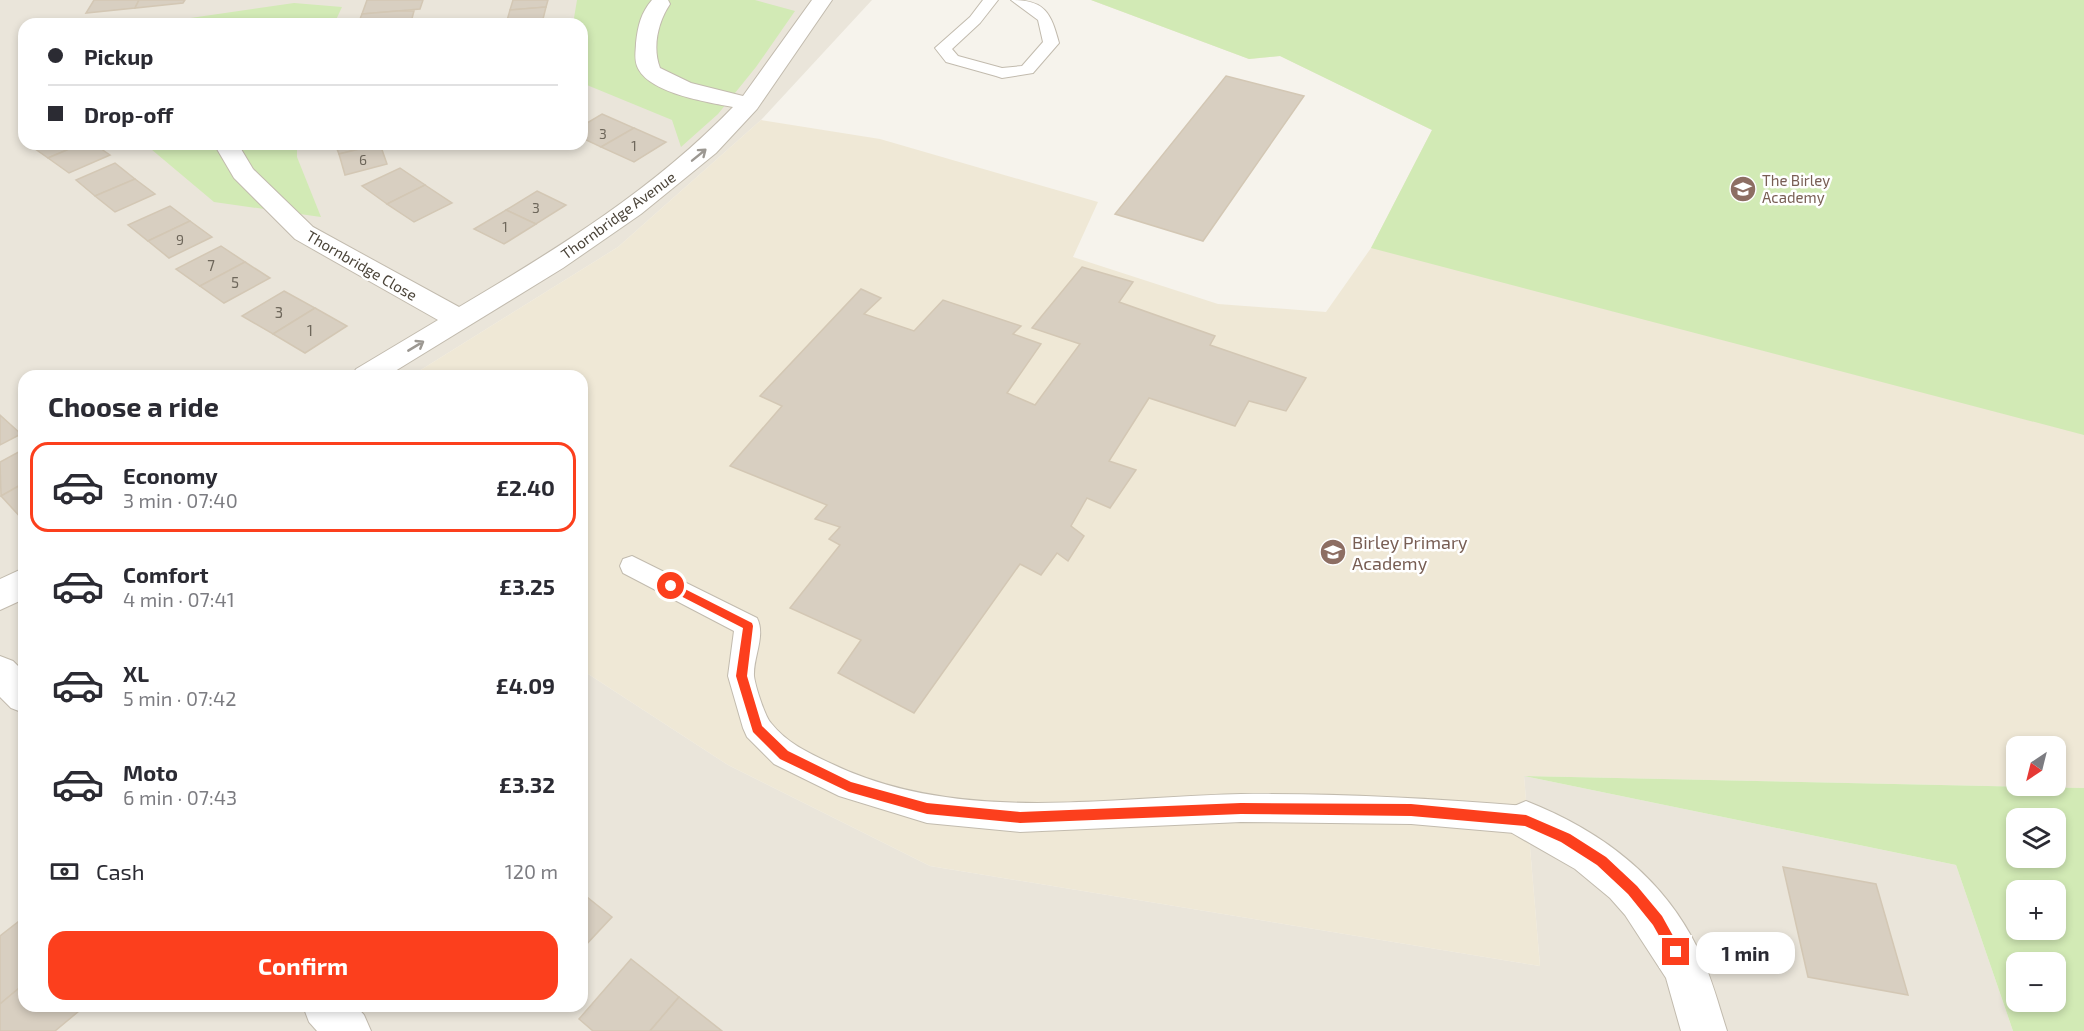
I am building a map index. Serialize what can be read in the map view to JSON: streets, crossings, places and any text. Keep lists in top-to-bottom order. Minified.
{"streets":{"street":["Thornbridge Avenue","Thornbridge Close"]},"crossings":[["Thornbridge Avenue","Thornbridge Close"]],"one_way":["Thornbridge Avenue"],"places":{"school or university":["The Birley Academy","Birley Primary Academy"]},"house_numbers":["3","1","6","3","1","9","7","5","3","1"],"north":"bottom left","page":{"banner":["Pickup","Drop-off"],"heading":"Choose a ride","list":[{"name":"Economy","note":"3 min · 07:40","value":"£2.40"},{"name":"Comfort","note":"4 min · 07:41","value":"£3.25"},{"name":"XL","note":"5 min · 07:42","value":"£4.09"},{"name":"Moto","note":"6 min · 07:43","value":"£3.32"}],"map_buttons":["+","−"],"pay":["Cash","120 m"],"buttons":"Confirm","bubble":"1 min"}}
